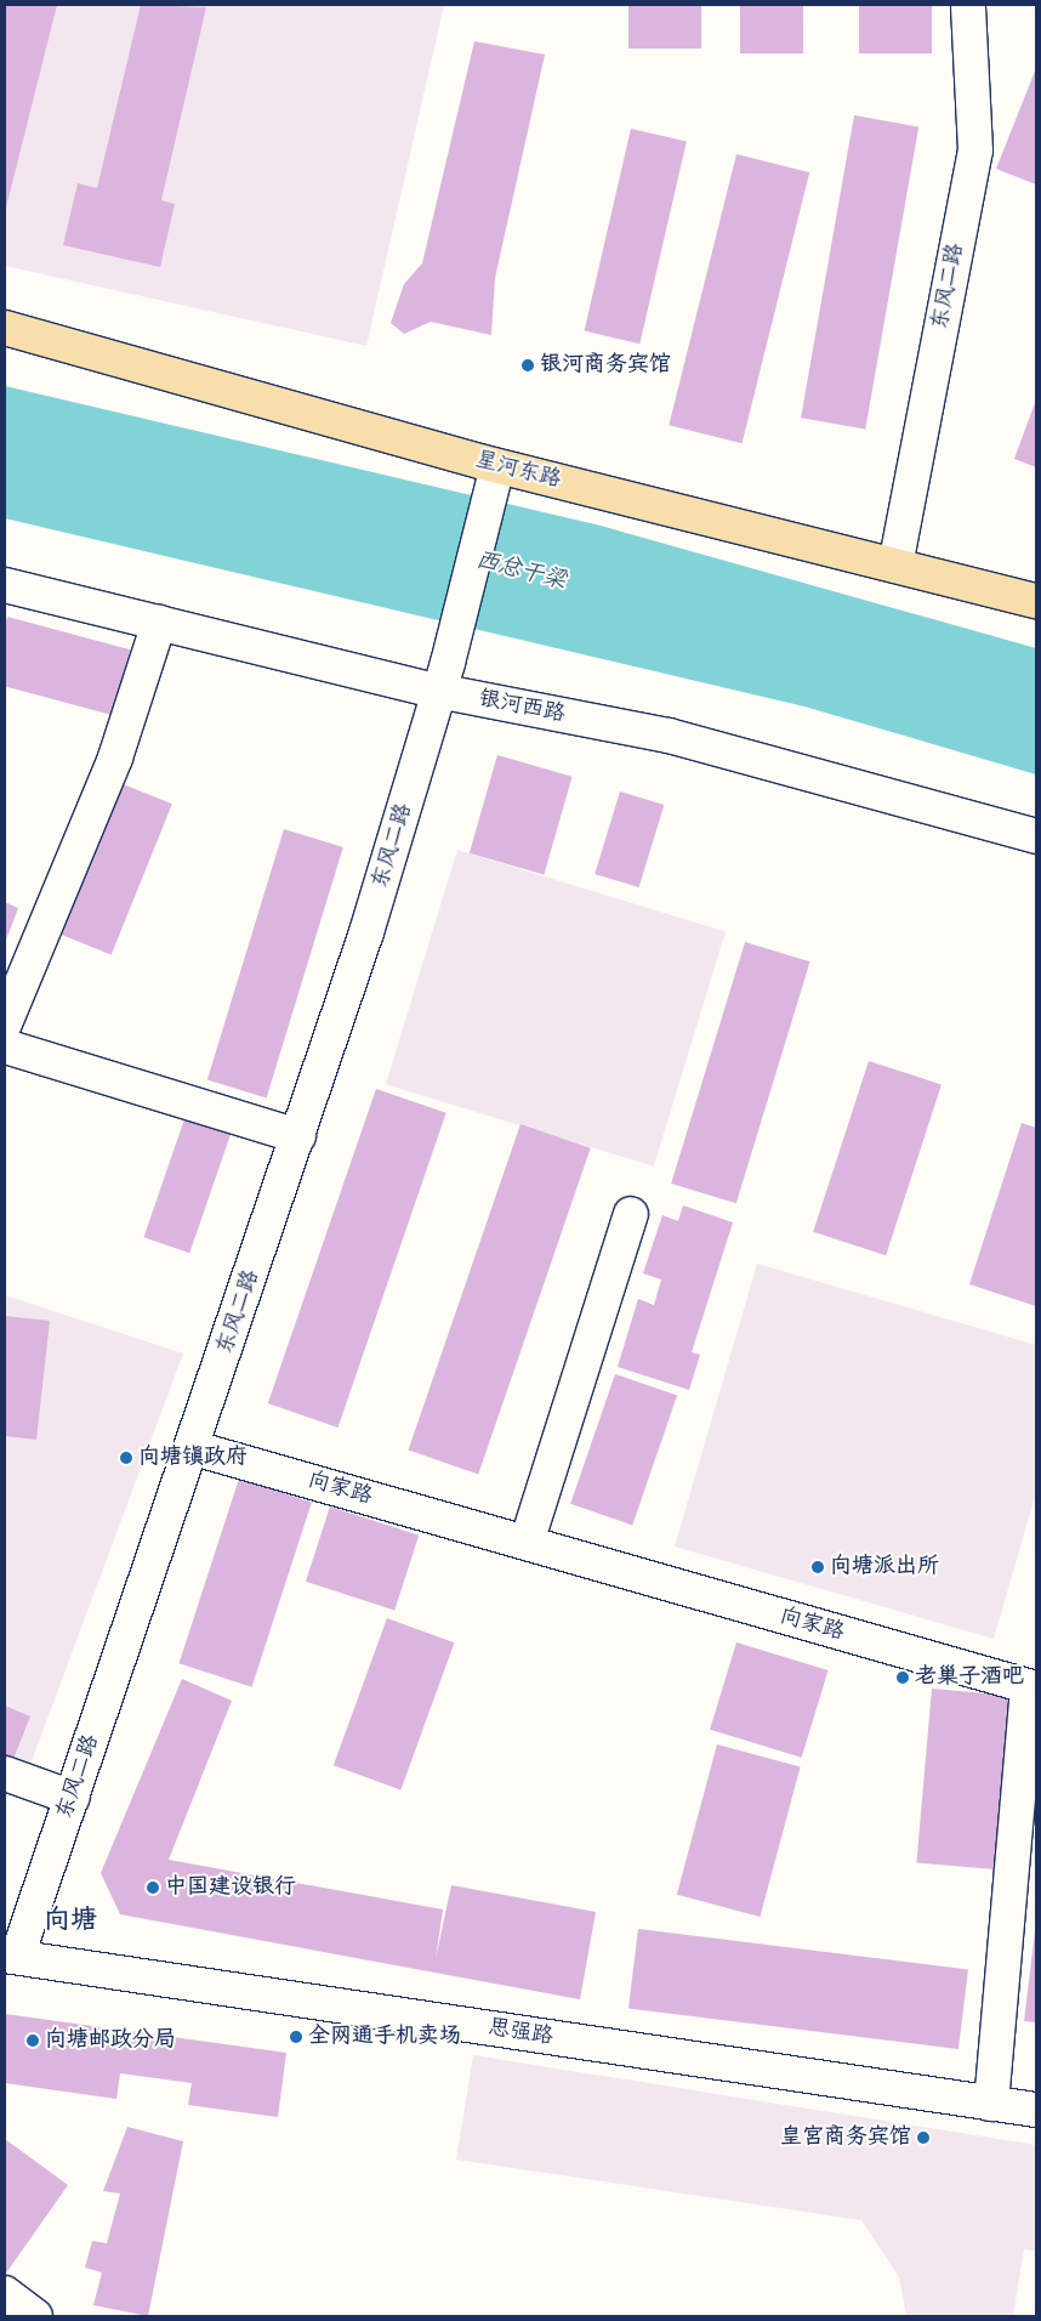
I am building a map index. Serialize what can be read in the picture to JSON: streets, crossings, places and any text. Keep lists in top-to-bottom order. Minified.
{"streets":{"main road":["星河东路"],"street":["东风二路","银河西路","向家路","思强路"]},"crossings":[["东风二路","星河东路"],["东风二路","银河西路"],["东风二路","向家路"],["东风二路","思强路"],["向家路","思强路"]],"districts":["向塘"],"water":["西总干梁"],"places":["银河商务宾馆","向塘镇政府","向塘派出所","老巢子酒吧","中国建设银行","全网通手机卖场","向塘邮政分局","皇宫商务宾馆"]}
